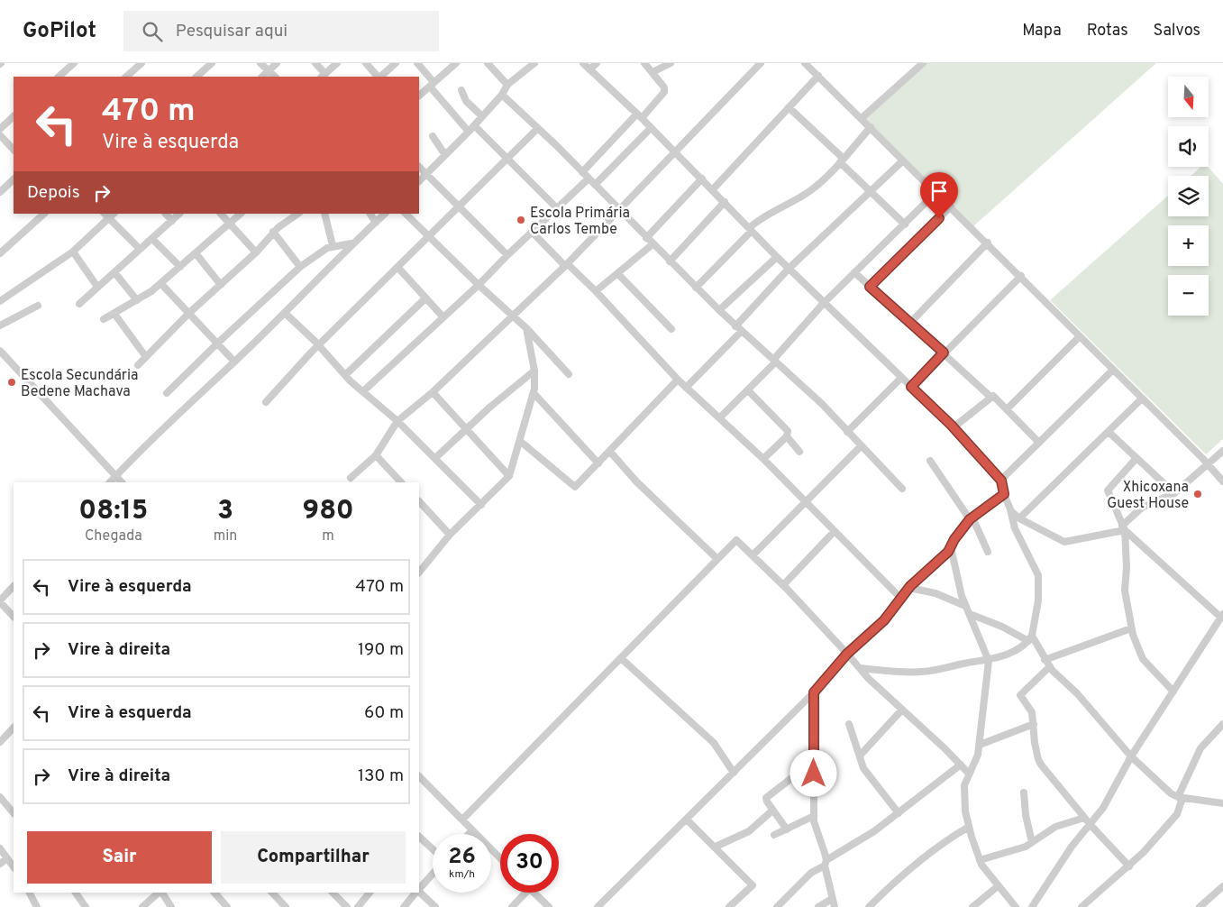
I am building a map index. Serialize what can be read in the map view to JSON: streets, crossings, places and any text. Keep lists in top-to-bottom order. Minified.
{"places":["Escola Primária Carlos Tembe","Escola Secundária Bedene Machava","Xhicoxana Guest House"],"north":"bottom","page":{"header":"GoPilot","search":"Pesquisar aqui","nav":["Mapa","Rotas","Salvos"],"map_buttons":["+","−"],"turn":["470 m","Vire à esquerda"],"then":"Depois","eta":["08:15","Chegada","3","min","980","m"],"list":[{"name":"Vire à esquerda","value":"470 m"},{"name":"Vire à direita","value":"190 m"},{"name":"Vire à esquerda","value":"60 m"},{"name":"Vire à direita","value":"130 m"}],"buttons":["Sair","Compartilhar"],"speed":"26 km/h","limit":"30"}}
